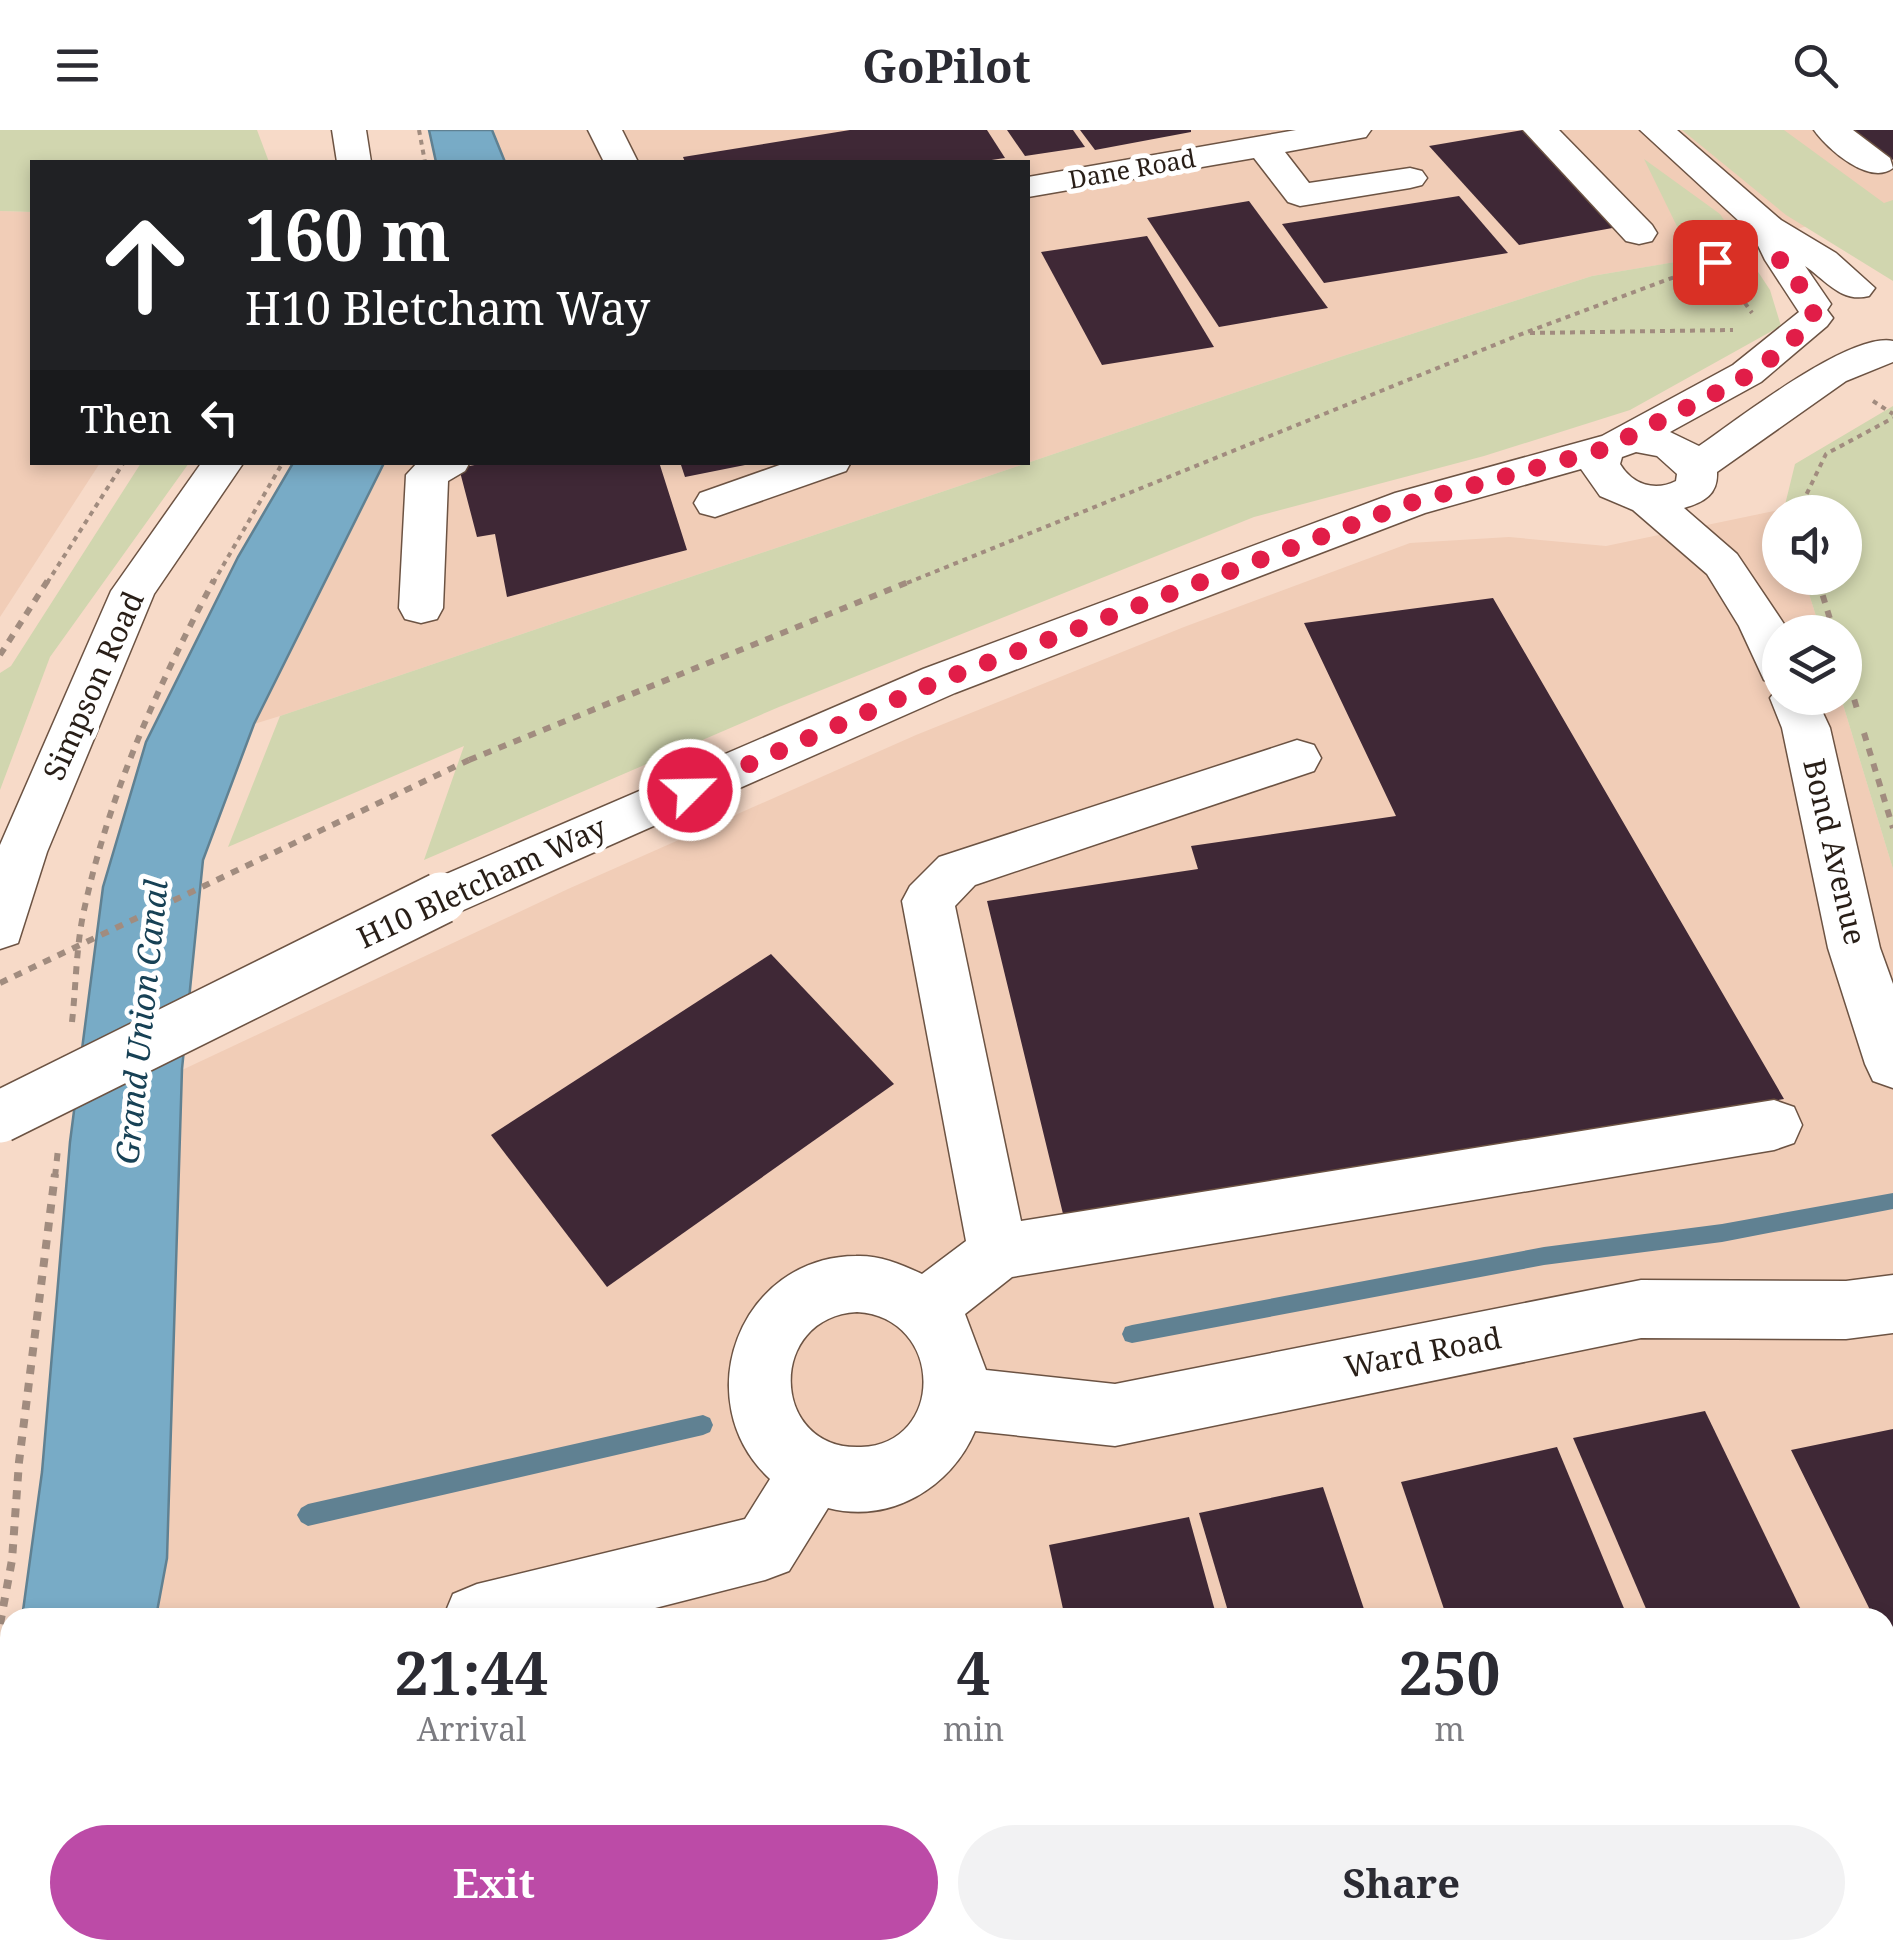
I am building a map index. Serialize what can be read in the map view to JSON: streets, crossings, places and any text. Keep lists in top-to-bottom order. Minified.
{"streets":{"street":["Dane Road","Simpson Road","Bond Avenue","H10 Bletcham Way","Ward Road"]},"water":["Grand Union Canal"],"page":{"header":"GoPilot","turn":["160 m","H10 Bletcham Way"],"then":"Then","eta":["21:44","Arrival","4","min","250","m"],"buttons":["Exit","Share"]}}
